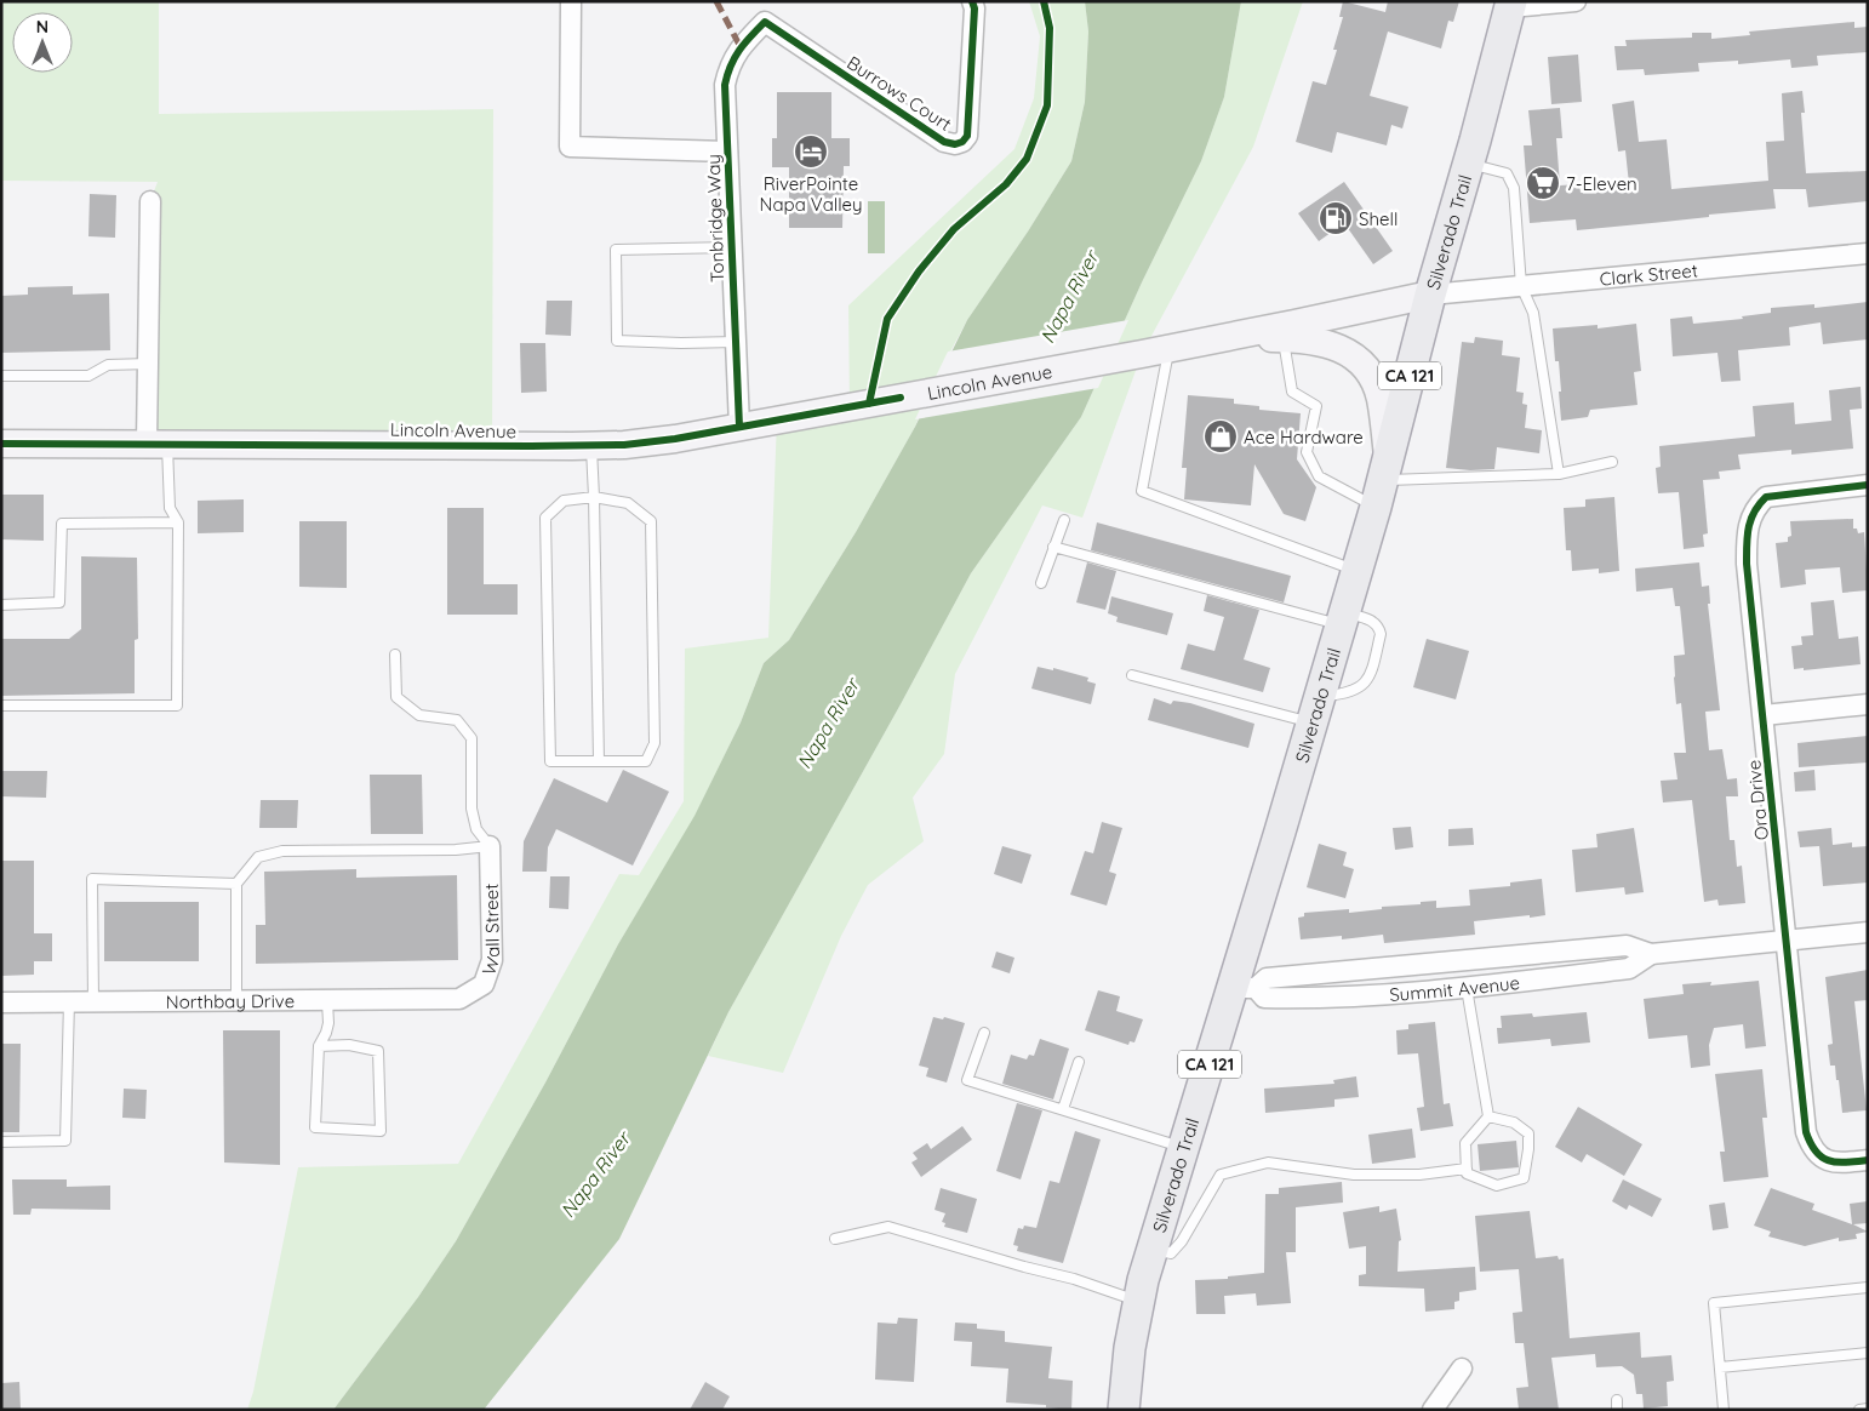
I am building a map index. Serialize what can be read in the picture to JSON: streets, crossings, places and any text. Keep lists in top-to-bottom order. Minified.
{"streets":{"main road":["Silverado Trail","CA 121","Lincoln Avenue"],"street":["Burrows Court","Tonbridge Way","Clark Street","Ora Drive","Wall Street","Summit Avenue","Northbay Drive"]},"crossings":[["Burrows Court","Tonbridge Way"],["Tonbridge Way","Lincoln Avenue"],["Silverado Trail","Clark Street"],["Silverado Trail","Lincoln Avenue"],["Silverado Trail","Summit Avenue"],["Clark Street","Lincoln Avenue"],["Ora Drive","Summit Avenue"],["Wall Street","Northbay Drive"]],"water":["Napa River"],"places":{"hotel":["RiverPointe Napa Valley"],"supermarket":["7-Eleven"],"fuel station":["Shell"],"shop":["Ace Hardware"]},"north":"top"}
